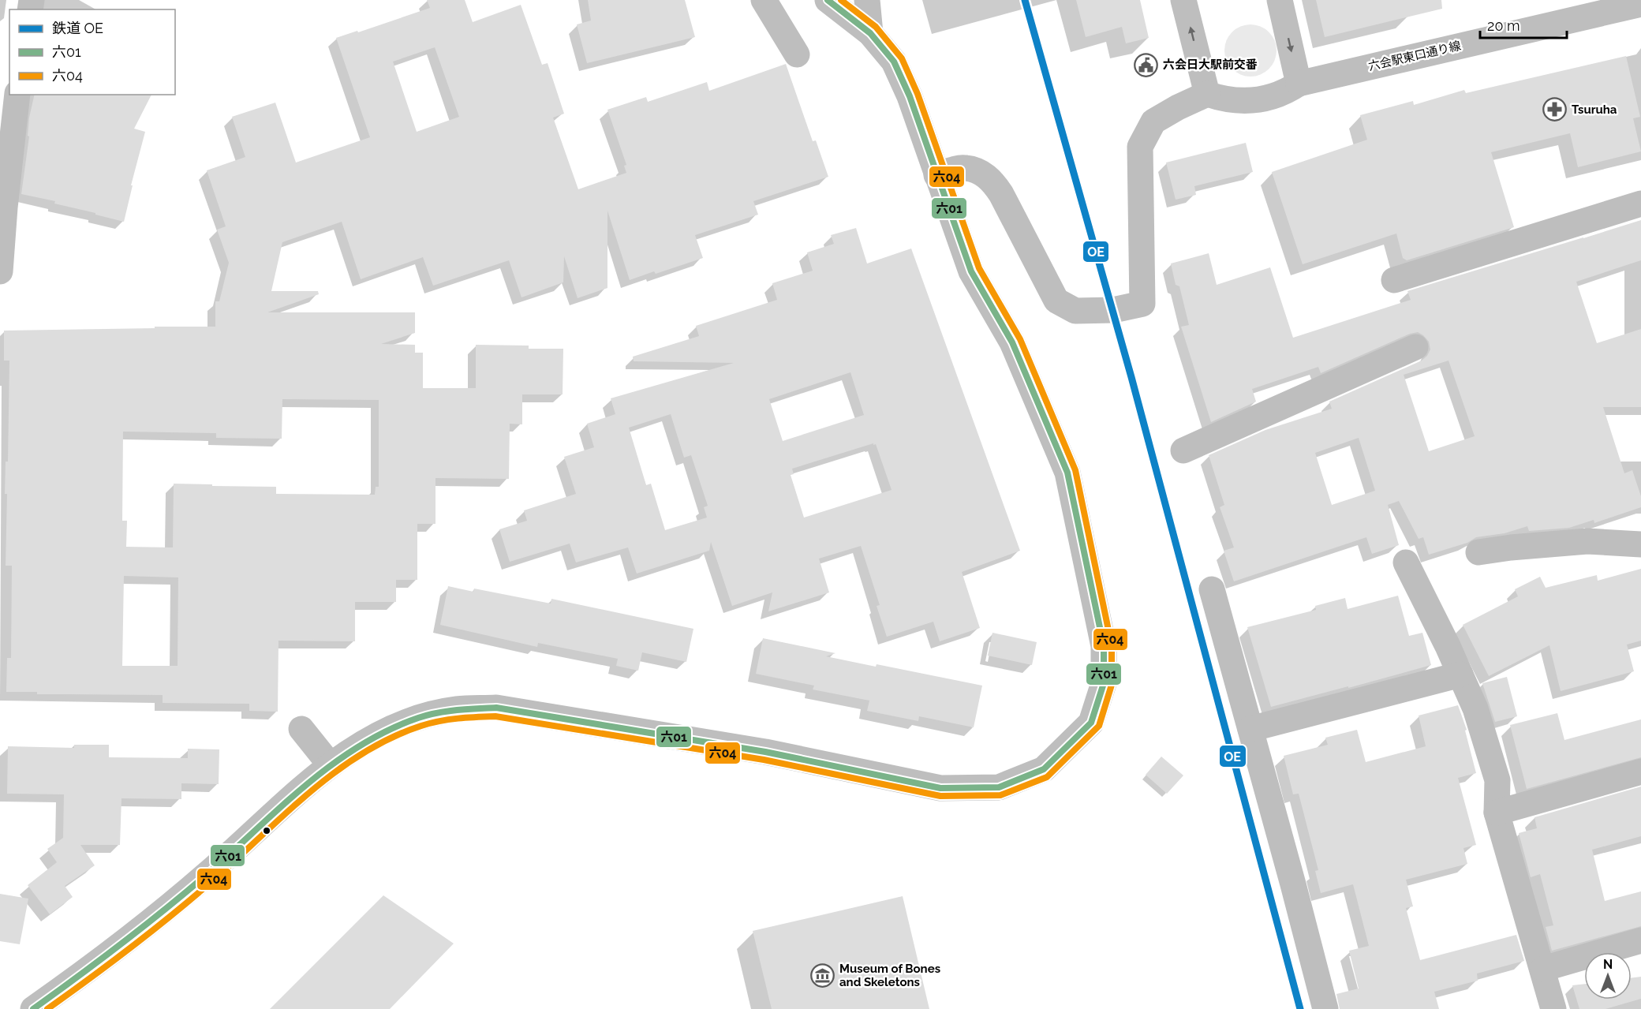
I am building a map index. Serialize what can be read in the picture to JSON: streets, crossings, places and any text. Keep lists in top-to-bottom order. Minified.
{"streets":{"street":["六会駅東口通り線"]},"places":{"public building":["六会日大駅前交番"],"pharmacy":["Tsuruha"],"museum":["Museum of Bones and Skeletons"]},"lines":["rail line OE","transit line 六01","transit line 六04"],"legend":["鉄道 OE","六01","六04"],"scale_bar":"20 m","north":"top"}
